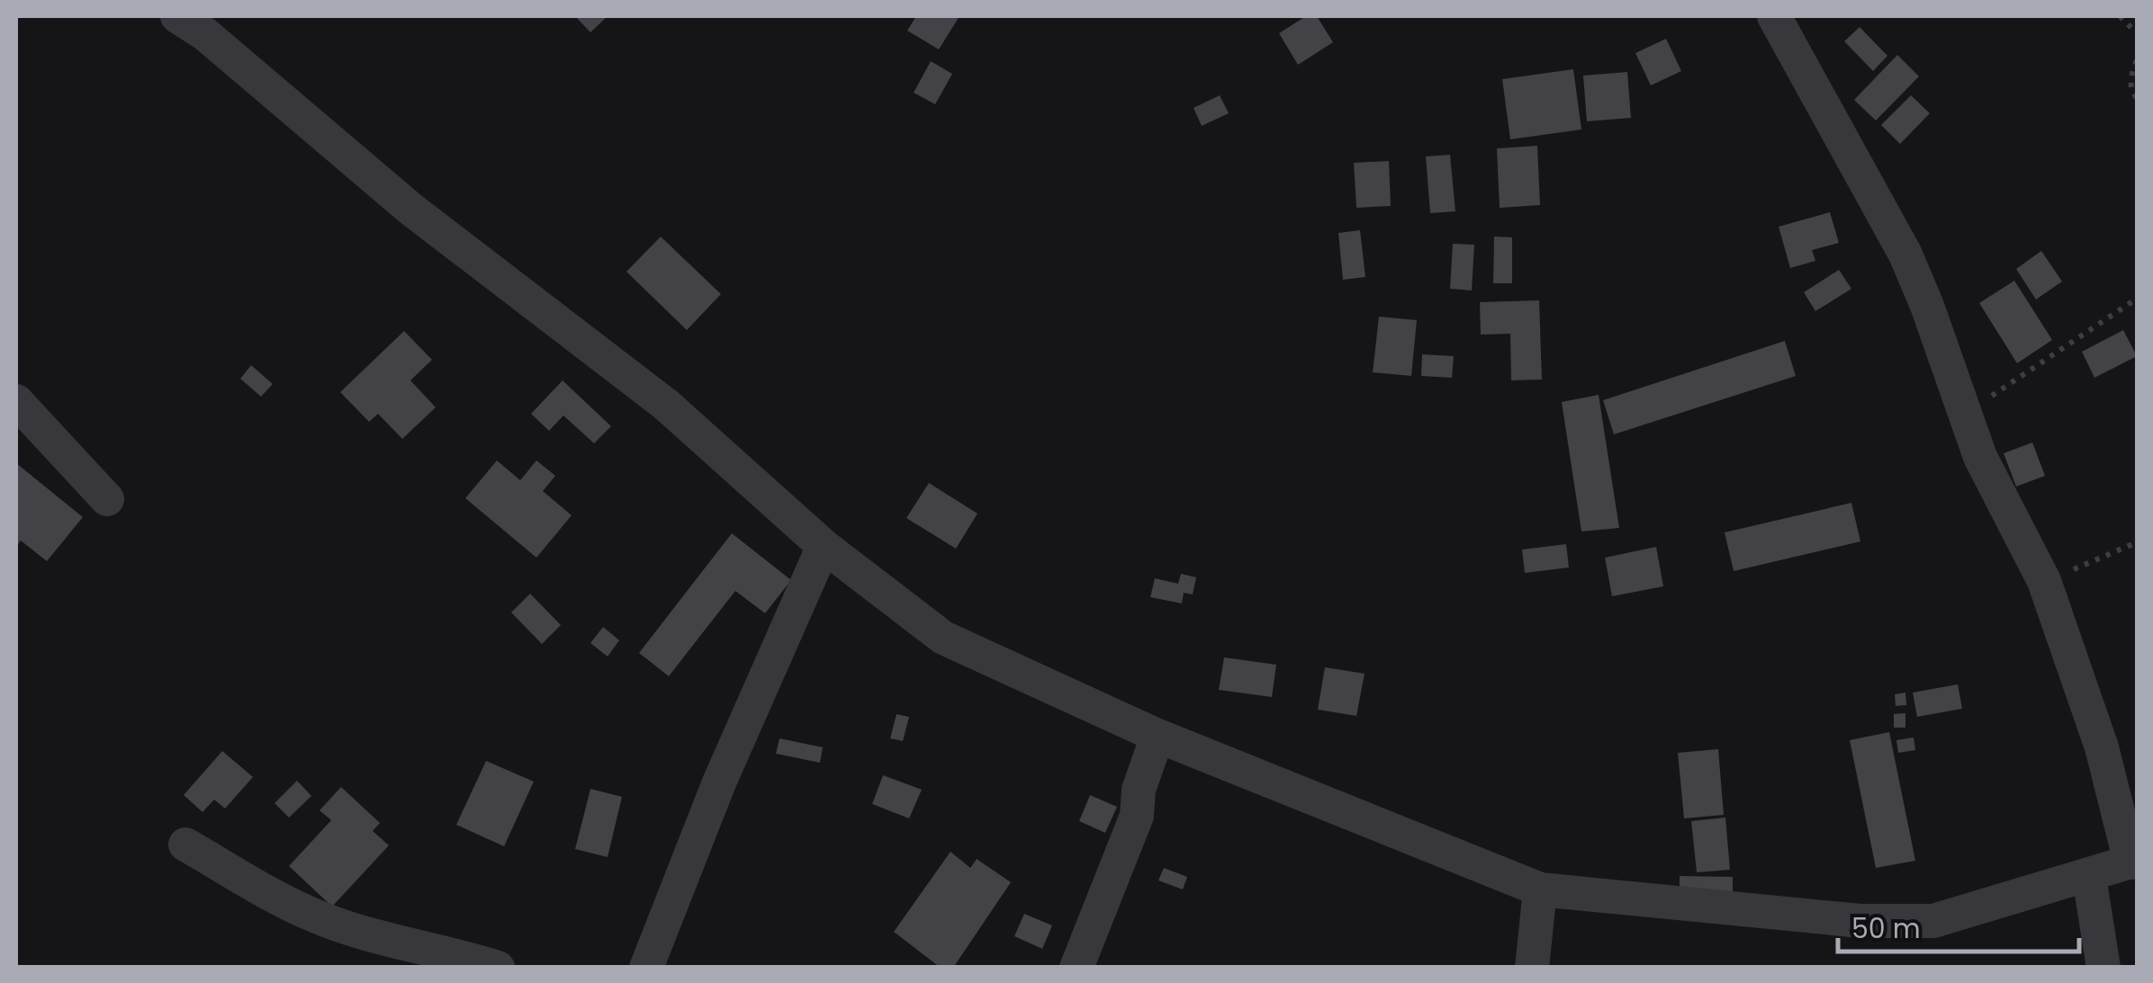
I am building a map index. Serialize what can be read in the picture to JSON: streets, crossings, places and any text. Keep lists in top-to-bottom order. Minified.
{"scale_bar":"50 m"}
